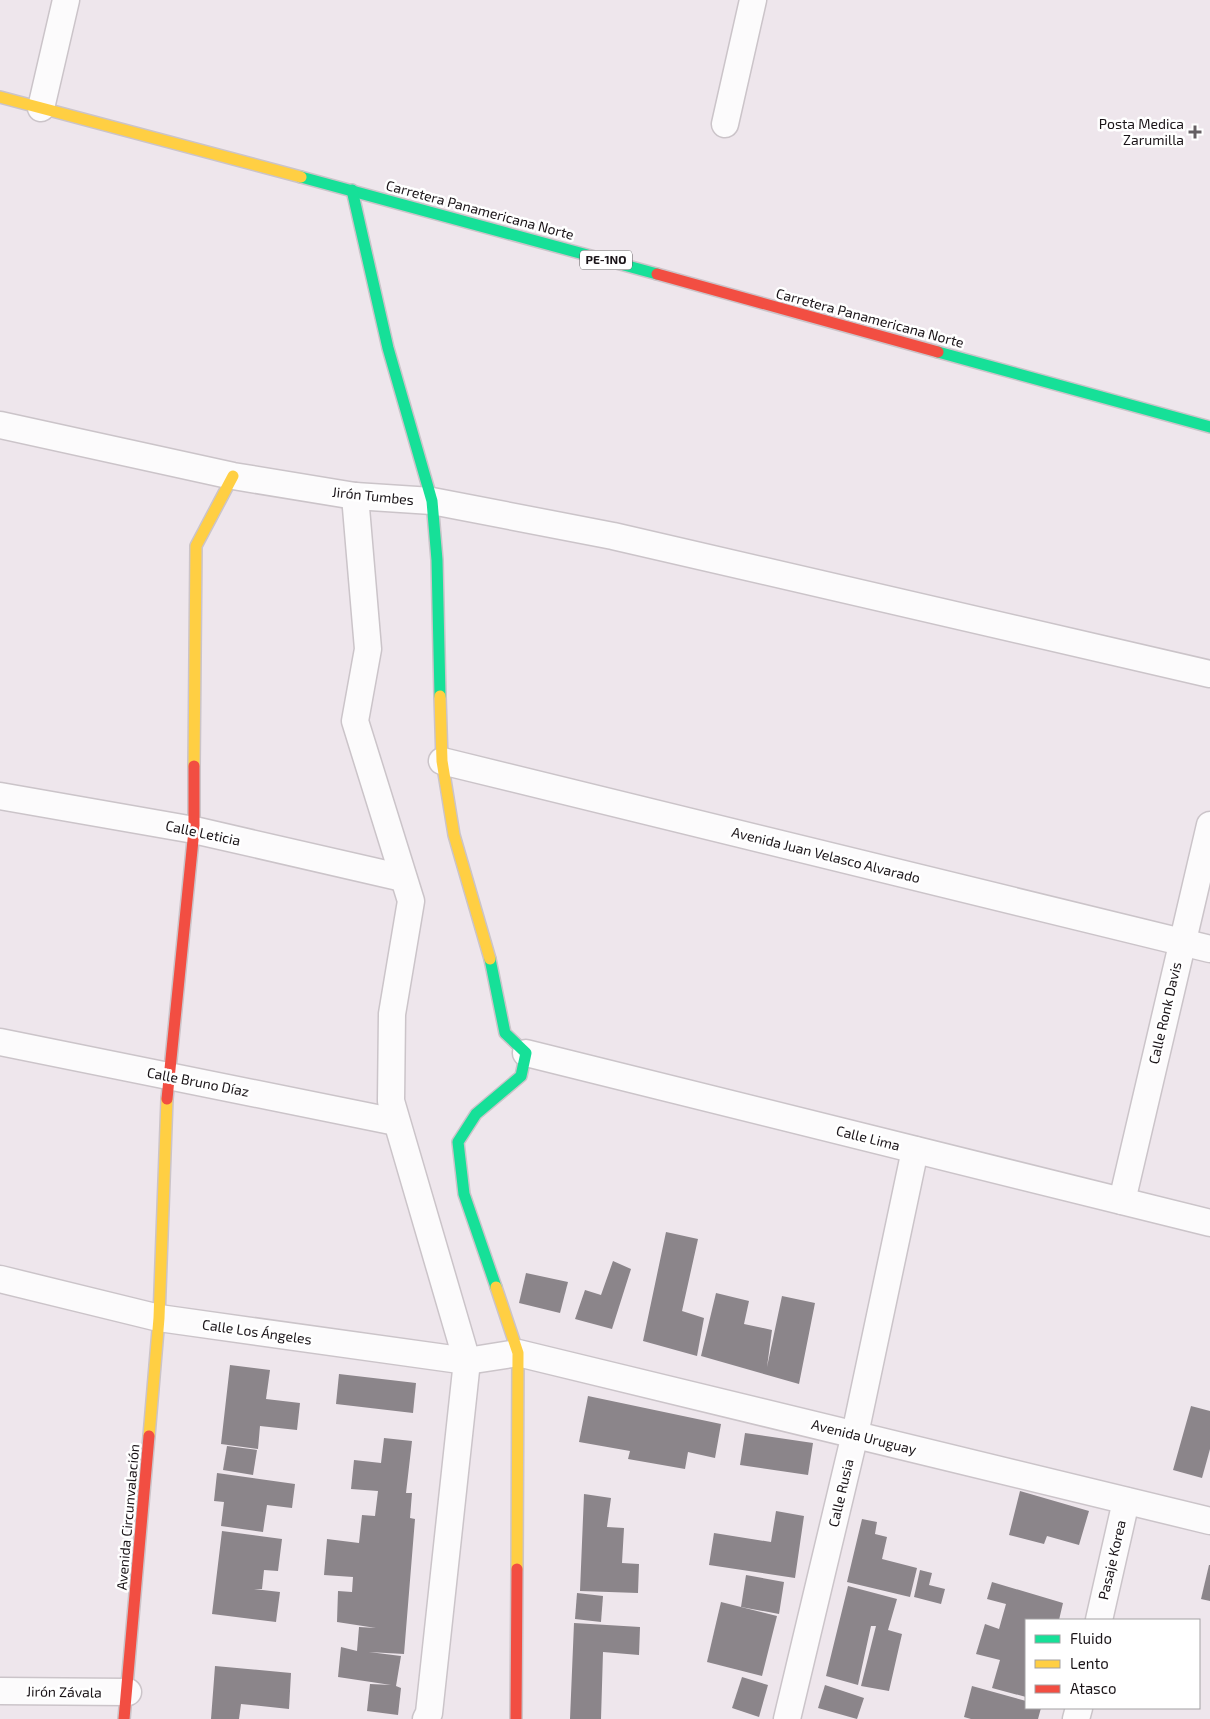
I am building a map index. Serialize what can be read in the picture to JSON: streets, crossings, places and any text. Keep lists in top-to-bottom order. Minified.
{"streets":{"street":["Carretera Panamericana Norte","PE-1NO","Jirón Tumbes","Calle Leticia","Avenida Juan Velasco Alvarado","Calle Ronk Davis","Calle Bruno Díaz","Calle Lima","Calle Los Ángeles","Avenida Uruguay","Calle Rusia","Avenida Circunvalación","Pasaje Korea","Jirón Závala"]},"crossings":[["Carretera Panamericana Norte","Jirón Tumbes"],["Jirón Tumbes","Avenida Circunvalación"],["Calle Leticia","Avenida Circunvalación"],["Avenida Juan Velasco Alvarado","Calle Ronk Davis"],["Calle Ronk Davis","Calle Lima"],["Calle Bruno Díaz","Avenida Circunvalación"],["Calle Lima","Calle Rusia"],["Calle Los Ángeles","Avenida Uruguay"],["Calle Los Ángeles","Avenida Circunvalación"],["Avenida Uruguay","Calle Rusia"],["Avenida Uruguay","Pasaje Korea"],["Avenida Circunvalación","Jirón Závala"]],"places":{"health":["Posta Medica Zarumilla"]},"legend":["Fluido","Lento","Atasco"]}
